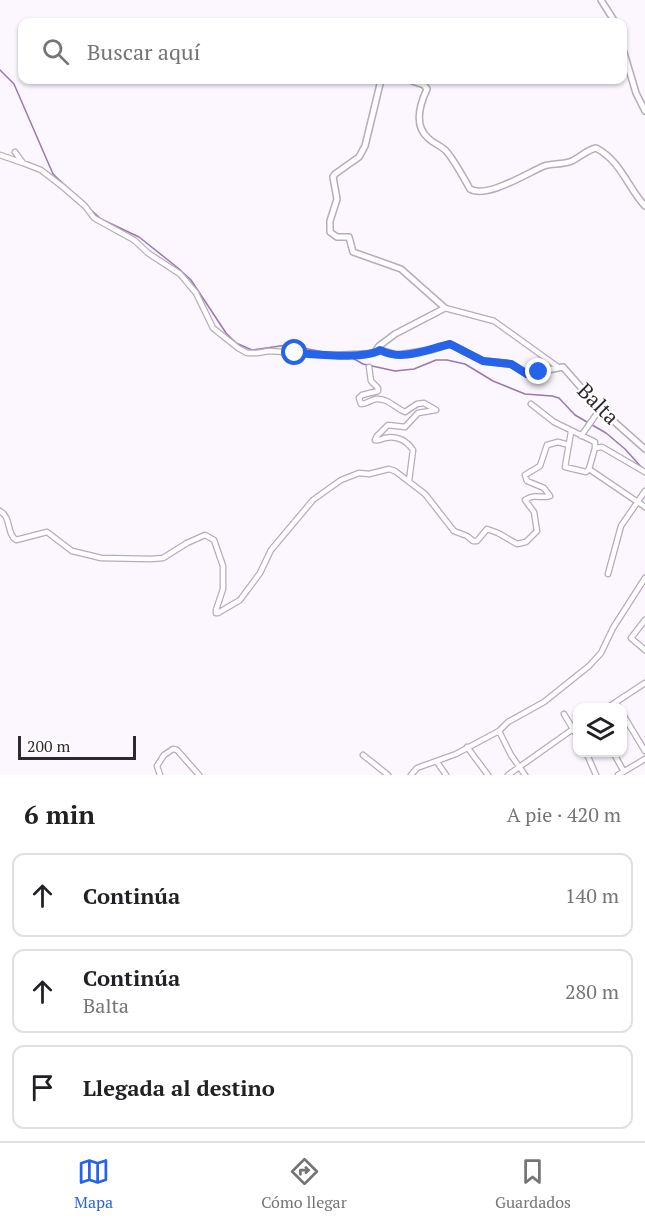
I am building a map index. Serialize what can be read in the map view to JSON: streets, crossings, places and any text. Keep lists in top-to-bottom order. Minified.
{"streets":{"street":["Balta"]},"scale_bar":"200 m","page":{"search":"Buscar aquí","scale":"200 m","heading":["6 min","A pie · 420 m"],"list":[["Continúa","140 m"],["Continúa","Balta","280 m"],"Llegada al destino"],"nav":["Mapa","Cómo llegar","Guardados"]}}
